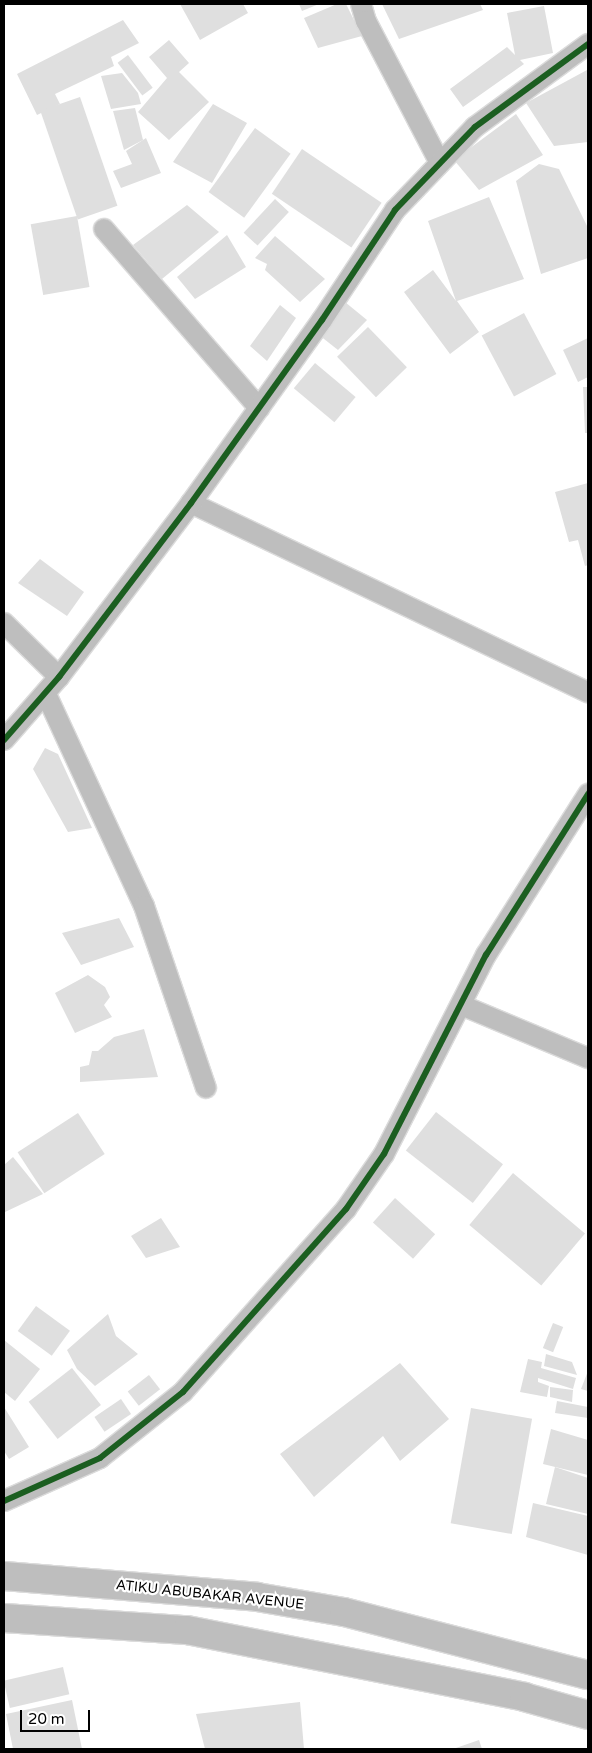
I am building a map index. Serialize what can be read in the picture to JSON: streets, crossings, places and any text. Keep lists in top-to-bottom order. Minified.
{"streets":{"main road":["ATIKU ABUBAKAR AVENUE"]},"scale_bar":"20 m"}
